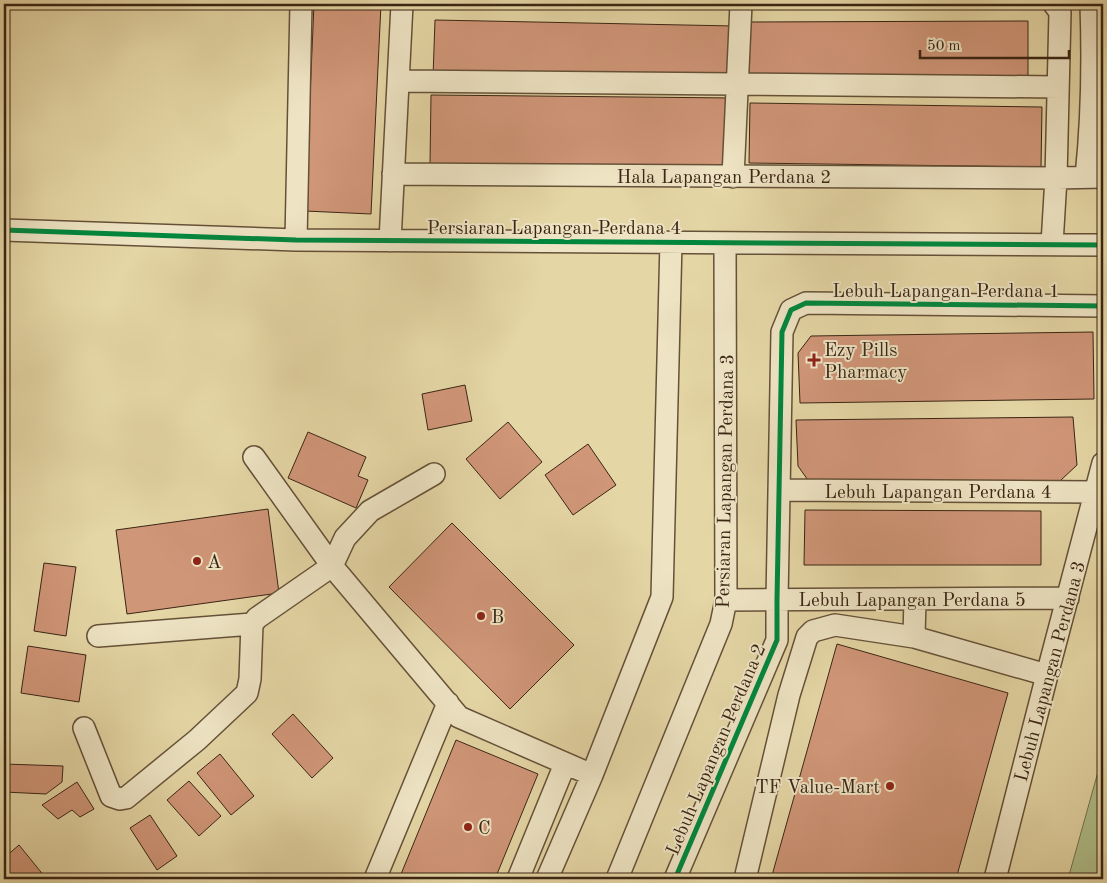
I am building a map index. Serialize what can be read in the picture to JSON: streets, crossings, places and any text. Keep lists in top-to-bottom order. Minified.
{"streets":{"street":["Hala Lapangan Perdana 2","Persiaran Lapangan Perdana 4","Lebuh Lapangan Perdana 1","Persiaran Lapangan Perdana 3","Lebuh Lapangan Perdana 4","Lebuh Lapangan Perdana 5","Lebuh Lapangan Perdana 3","Lebuh Lapangan Perdana 2"]},"crossings":[["Persiaran Lapangan Perdana 4","Persiaran Lapangan Perdana 3"],["Lebuh Lapangan Perdana 1","Lebuh Lapangan Perdana 2"],["Persiaran Lapangan Perdana 3","Lebuh Lapangan Perdana 5"],["Lebuh Lapangan Perdana 4","Lebuh Lapangan Perdana 3"],["Lebuh Lapangan Perdana 4","Lebuh Lapangan Perdana 2"],["Lebuh Lapangan Perdana 5","Lebuh Lapangan Perdana 3"],["Lebuh Lapangan Perdana 5","Lebuh Lapangan Perdana 2"]],"places":{"health":["Ezy Pills Pharmacy"],"other":["A","B","TF Value-Mart","C"]},"scale_bar":"50 m"}
